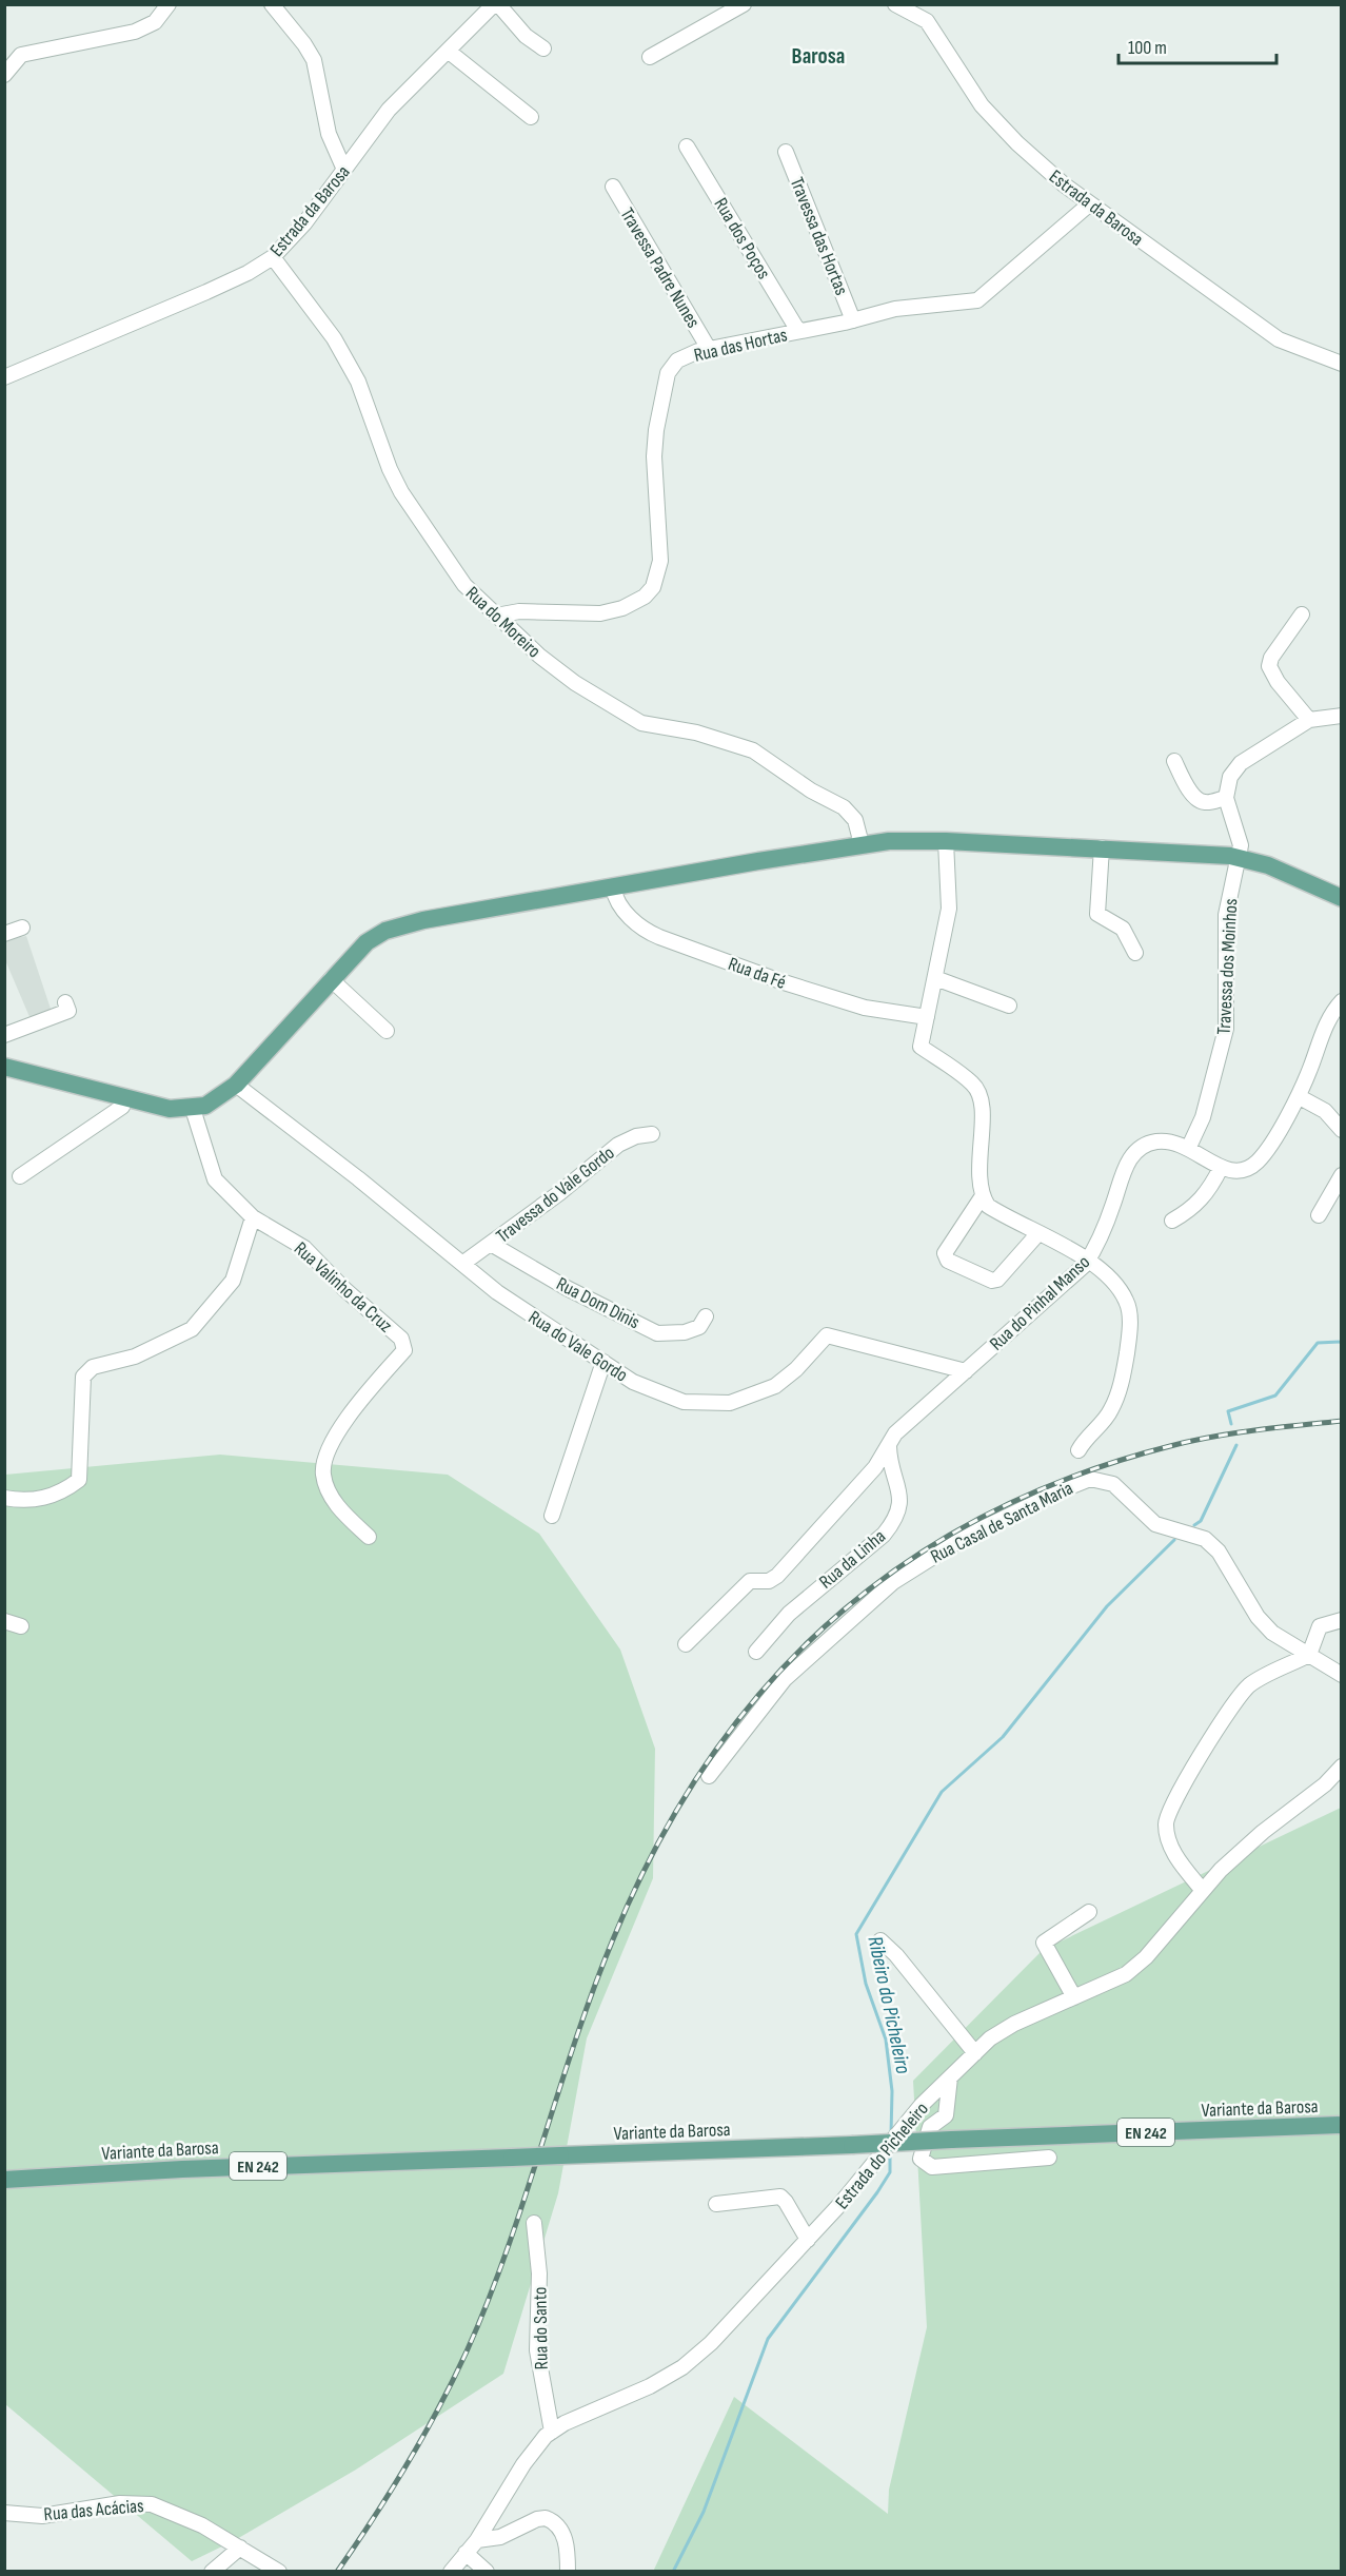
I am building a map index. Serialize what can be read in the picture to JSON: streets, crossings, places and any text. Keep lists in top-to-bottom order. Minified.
{"streets":{"main road":["Variante da Barosa","EN 242"],"street":["Estrada da Barosa","Travessa das Hortas","Rua dos Poços","Travessa Padre Nunes","Rua das Hortas","Rua do Moreiro","Travessa dos Moinhos","Rua da Fé","Travessa do Vale Gordo","Rua Valinho da Cruz","Rua Dom Dinis","Rua do Pinhal Manso","Rua do Vale Gordo","Rua Casal de Santa Maria","Rua da Linha","Estrada do Picheleiro","Rua do Santo","Rua das Acácias"]},"crossings":[["Estrada da Barosa","Rua das Hortas"],["Estrada da Barosa","Rua do Moreiro"],["Travessa das Hortas","Rua das Hortas"],["Rua dos Poços","Rua das Hortas"],["Travessa Padre Nunes","Rua das Hortas"],["Rua das Hortas","Rua do Moreiro"],["Travessa dos Moinhos","Rua do Pinhal Manso"],["Travessa do Vale Gordo","Rua Dom Dinis"],["Travessa do Vale Gordo","Rua do Vale Gordo"],["Rua do Pinhal Manso","Rua do Vale Gordo"],["Rua do Pinhal Manso","Rua da Linha"],["Estrada do Picheleiro","Rua do Santo"]],"districts":["Barosa"],"water":["Ribeiro do Picheleiro"],"scale_bar":"100 m"}
